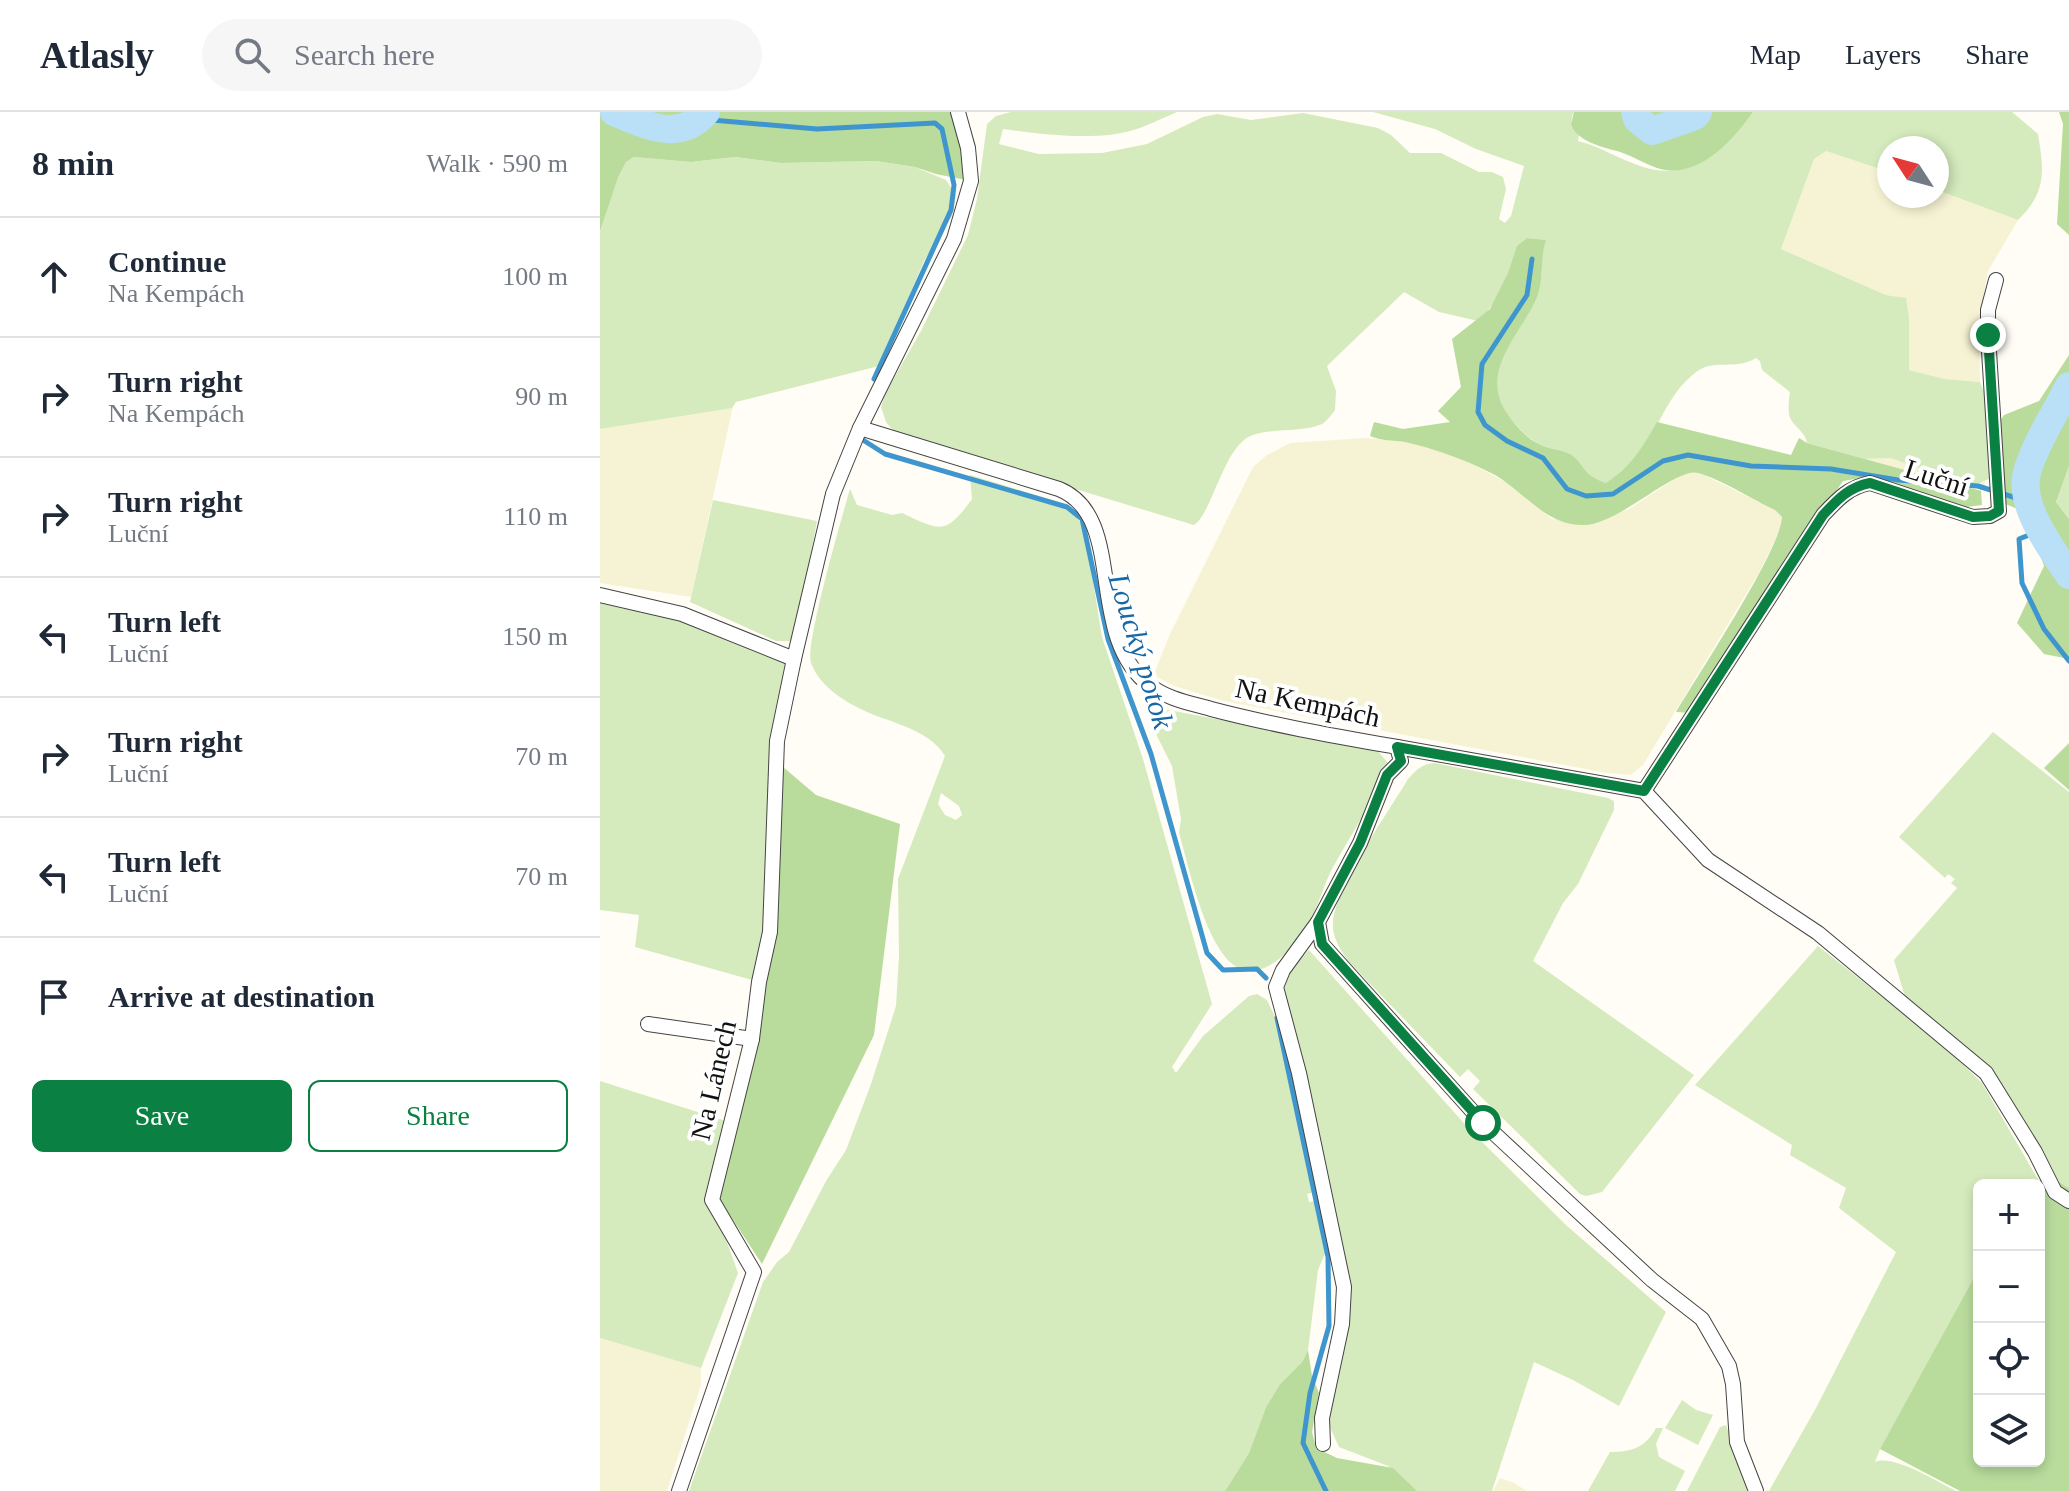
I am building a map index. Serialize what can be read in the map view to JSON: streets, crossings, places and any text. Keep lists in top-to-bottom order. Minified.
{"streets":{"street":["Luční","Na Kempách","Na Lánech"]},"crossings":[["Na Kempách","Na Lánech"]],"water":["Loucký potok"],"north":"top left","page":{"header":"Atlasly","search":"Search here","nav":["Map","Layers","Share"],"heading":["8 min","Walk · 590 m"],"list":[["Continue","Na Kempách","100 m"],["Turn right","Na Kempách","90 m"],["Turn right","Luční","110 m"],["Turn left","Luční","150 m"],["Turn right","Luční","70 m"],["Turn left","Luční","70 m"],"Arrive at destination"],"buttons":["Save","Share"],"map_buttons":["+","−"]}}
